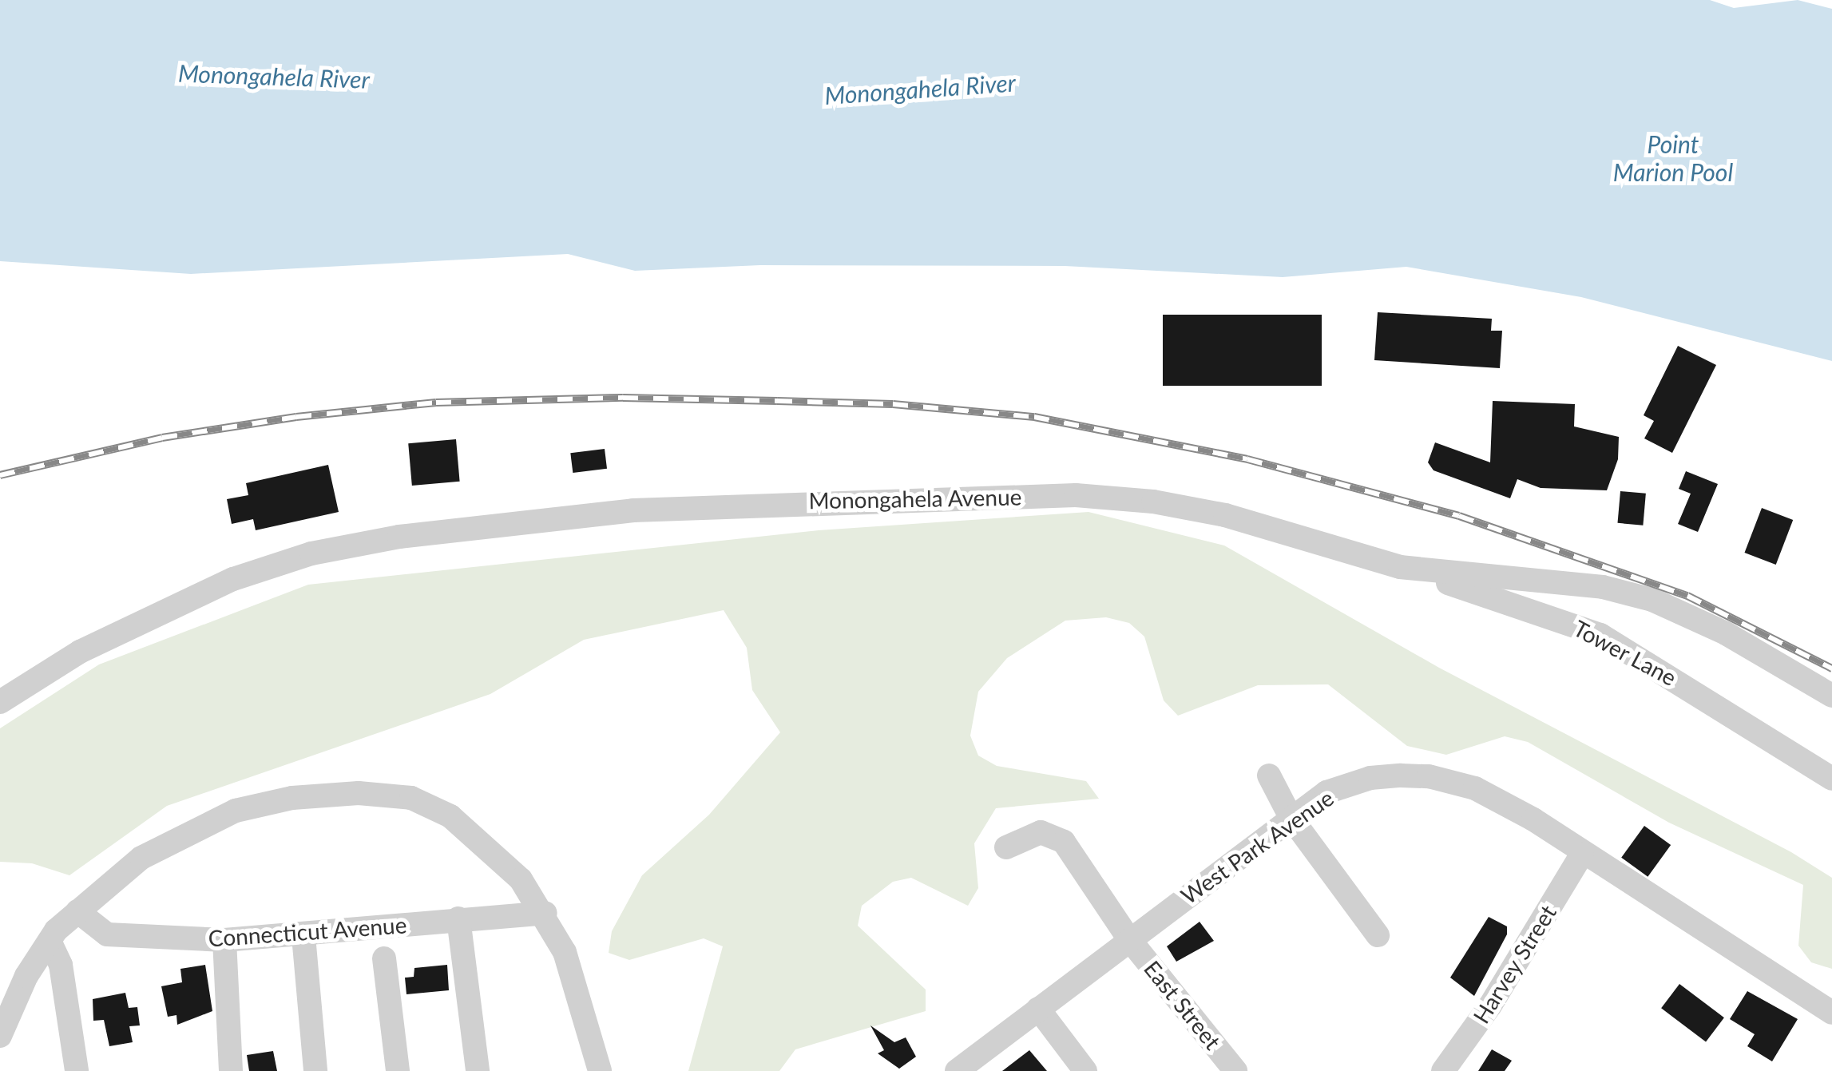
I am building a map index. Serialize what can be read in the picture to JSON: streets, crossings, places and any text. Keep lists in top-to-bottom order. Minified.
{"streets":{"street":["Monongahela Avenue","Tower Lane","West Park Avenue","Connecticut Avenue","Harvey Street","East Street"]},"crossings":[["Monongahela Avenue","Tower Lane"],["West Park Avenue","Harvey Street"],["West Park Avenue","East Street"]],"water":["Monongahela River","Point Marion Pool"]}
